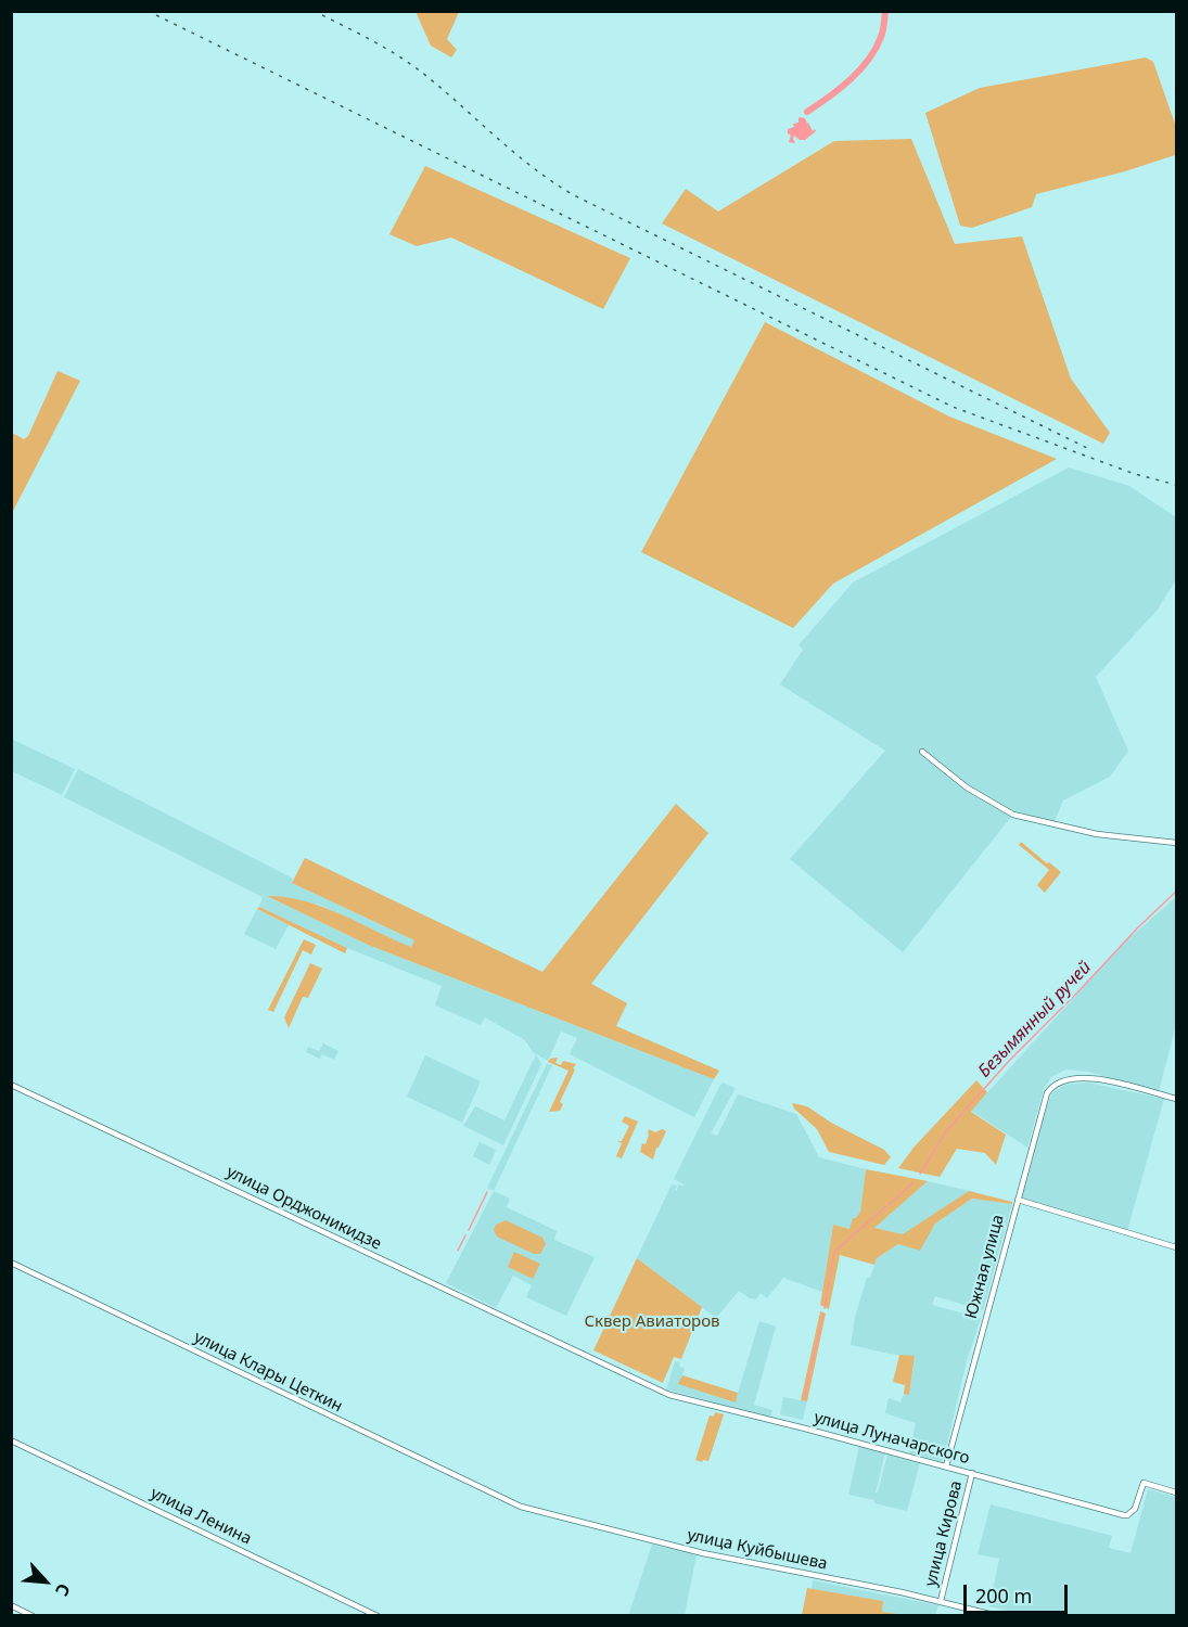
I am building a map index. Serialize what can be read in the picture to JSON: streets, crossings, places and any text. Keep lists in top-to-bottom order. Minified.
{"streets":{"street":["улица Орджоникидзе","Южная улица","улица Клары Цеткин","улица Луначарского","улица Ленина","улица Кирова","улица Куйбышева"]},"crossings":[["улица Орджоникидзе","улица Луначарского"],["Южная улица","улица Луначарского"],["улица Клары Цеткин","улица Куйбышева"],["улица Луначарского","улица Кирова"],["улица Кирова","улица Куйбышева"]],"water":["Безымянный ручей"],"parks":["Сквер Авиаторов"],"scale_bar":"200 m","north":"bottom right"}
